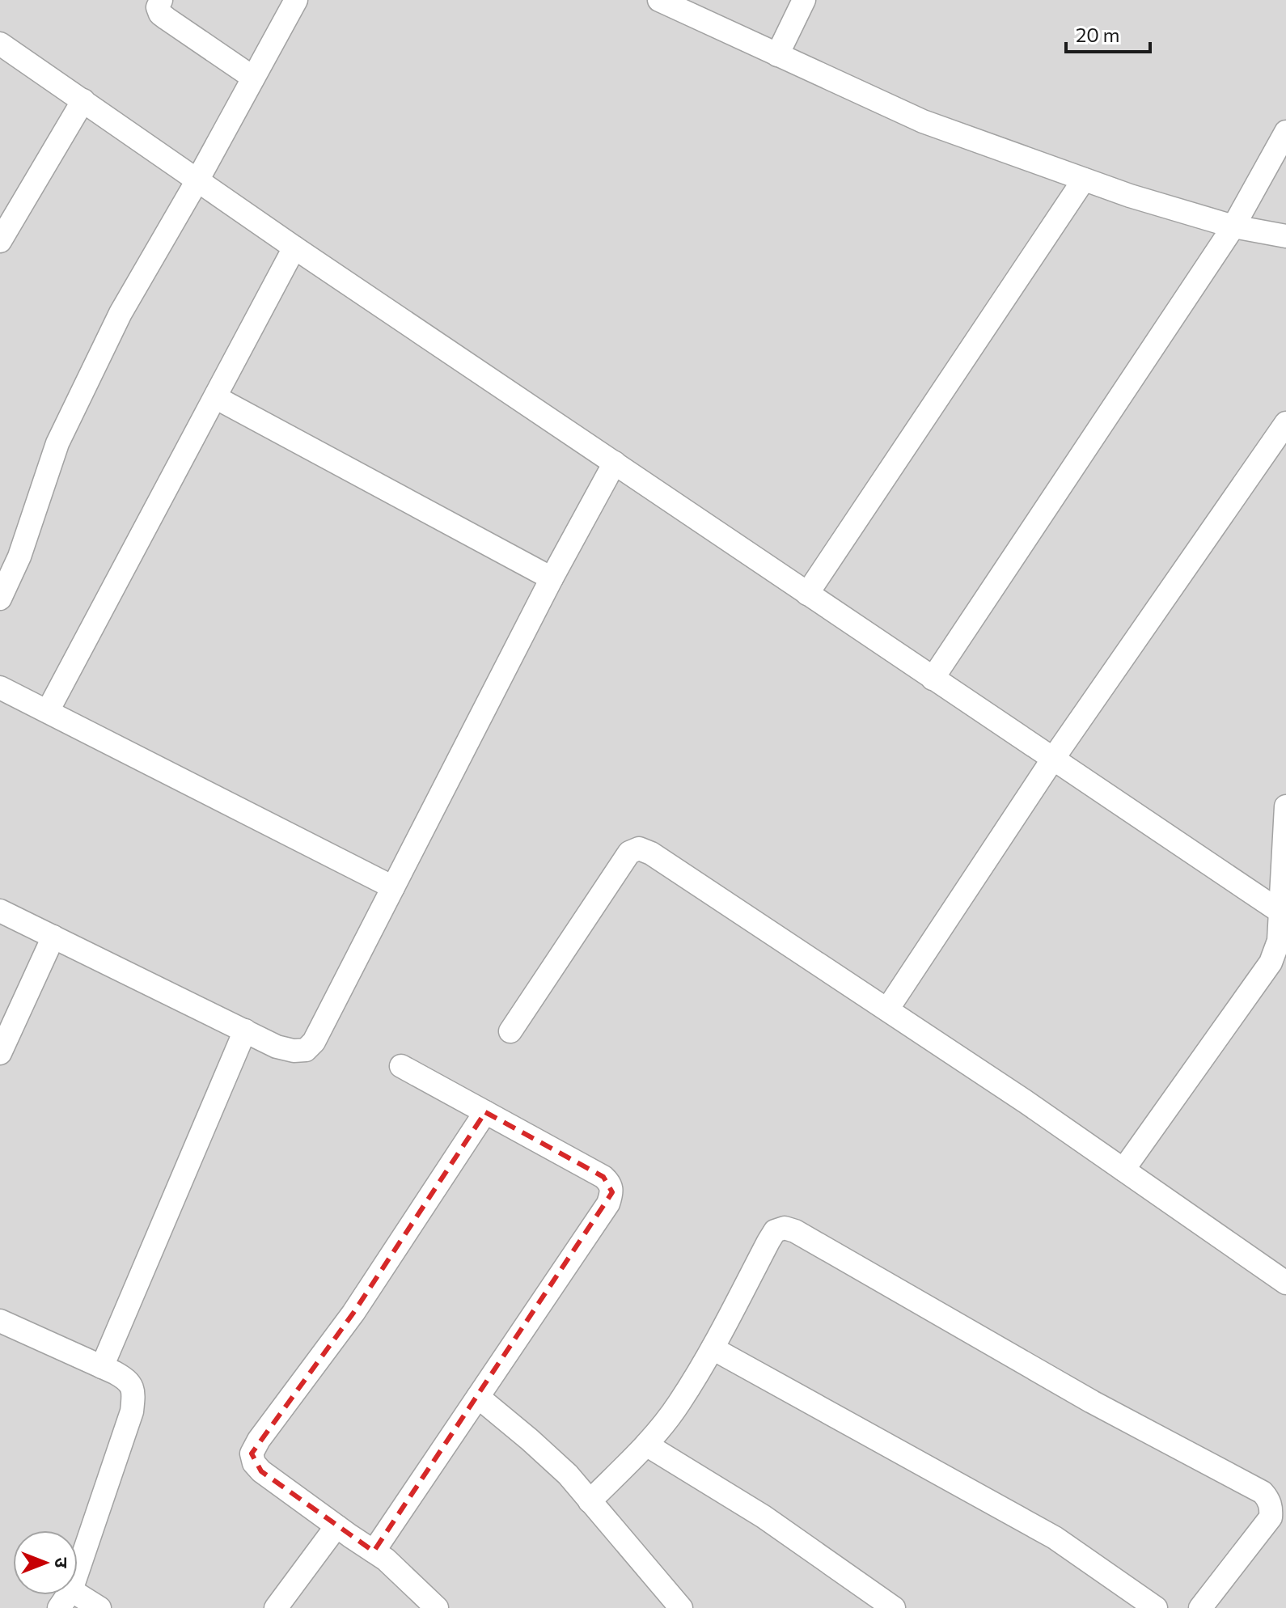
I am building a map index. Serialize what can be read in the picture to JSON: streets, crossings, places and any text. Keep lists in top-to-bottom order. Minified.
{"scale_bar":"20 m","north":"right"}
